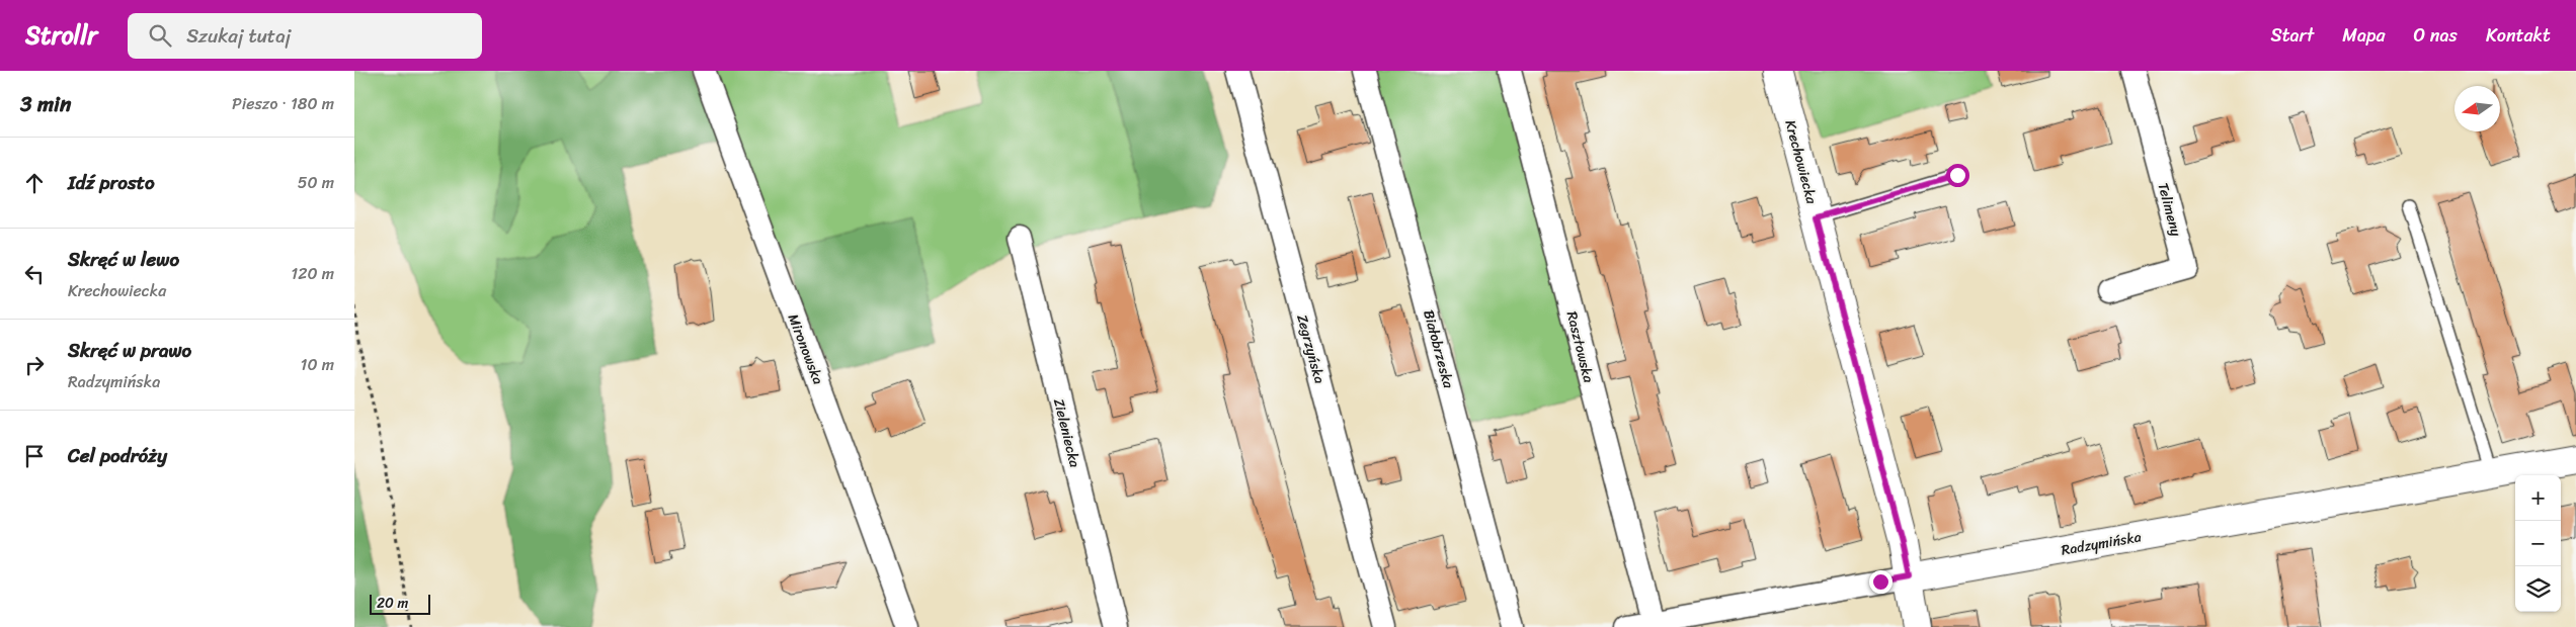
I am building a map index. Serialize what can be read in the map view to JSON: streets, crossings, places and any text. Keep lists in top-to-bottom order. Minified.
{"streets":{"street":["Krechowiecka","Telimeny","Rasztowska","Mironowska","Zegrzyńska","Białobrzeska","Zieleniecka","Radzymińska"]},"crossings":[["Krechowiecka","Radzymińska"],["Rasztowska","Radzymińska"]],"scale_bar":"20 m","north":"left","page":{"header":"Strollr","search":"Szukaj tutaj","nav":["Start","Mapa","O nas","Kontakt"],"heading":["3 min","Pieszo · 180 m"],"list":[["Idź prosto","50 m"],["Skręć w lewo","Krechowiecka","120 m"],["Skręć w prawo","Radzymińska","10 m"],"Cel podróży"],"map_buttons":["+","−"],"scale":"20 m"}}
